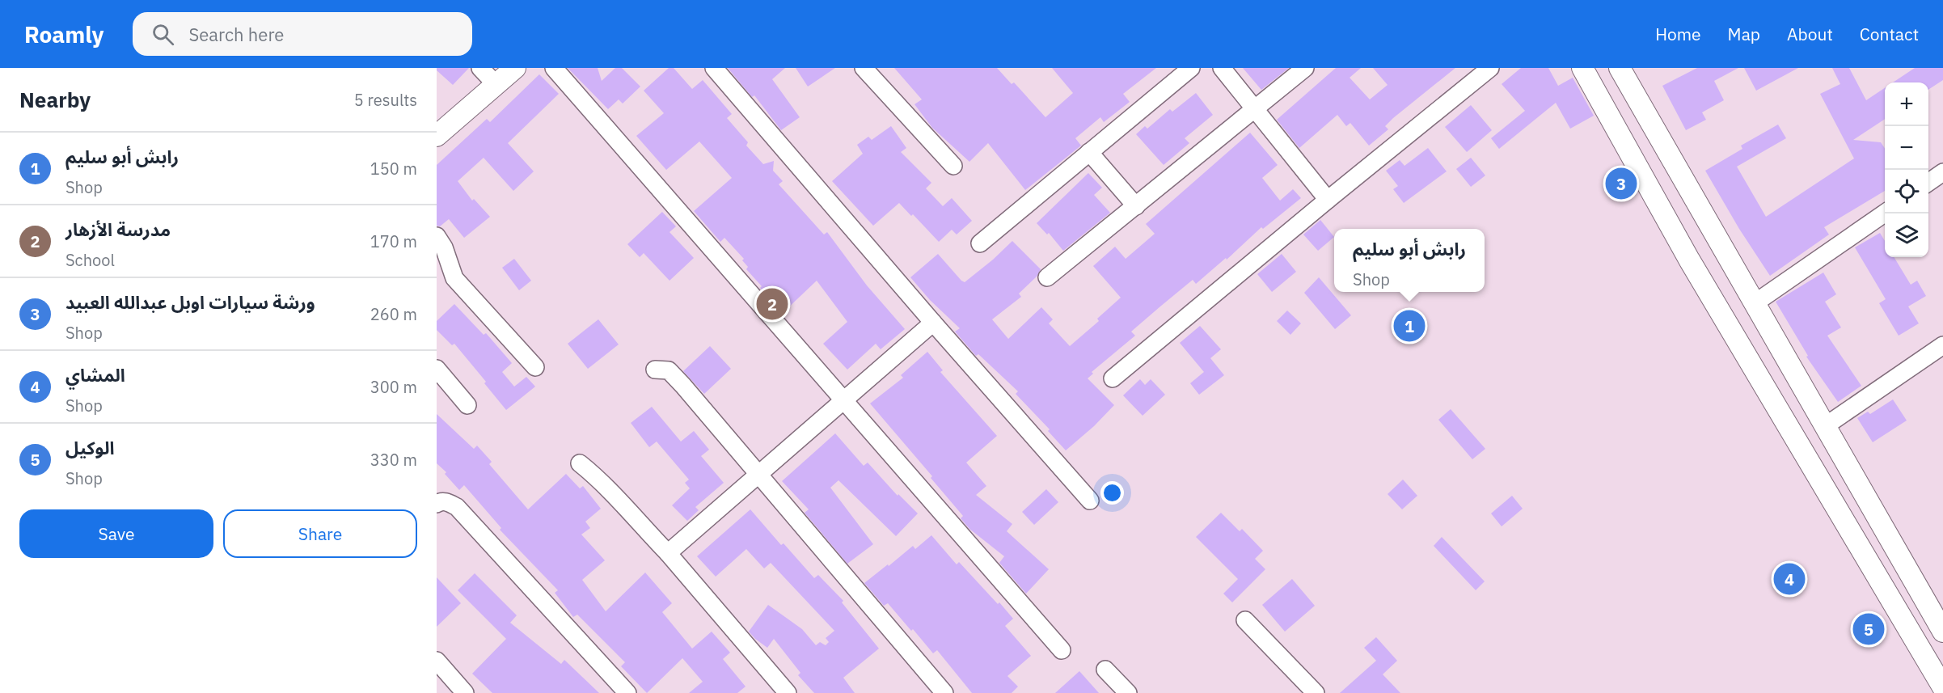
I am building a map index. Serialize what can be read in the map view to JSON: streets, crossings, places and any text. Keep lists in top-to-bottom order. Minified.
{"page":{"header":"Roamly","search":"Search here","nav":["Home","Map","About","Contact"],"heading":["Nearby","5 results"],"map_buttons":["+","−"],"list":[{"mark":"1","name":"رابش أبو سليم","note":"Shop","value":"150 m"},{"mark":"2","name":"مدرسة الأزهار","note":"School","value":"170 m"},{"mark":"3","name":"ورشة سيارات اوبل عبدالله العبيد","note":"Shop","value":"260 m"},{"mark":"4","name":"المشاي","note":"Shop","value":"300 m"},{"mark":"5","name":"الوكيل","note":"Shop","value":"330 m"}],"pins":["3","2","1","4","5"],"popup":["رابش أبو سليم","Shop"],"buttons":["Save","Share"]}}
